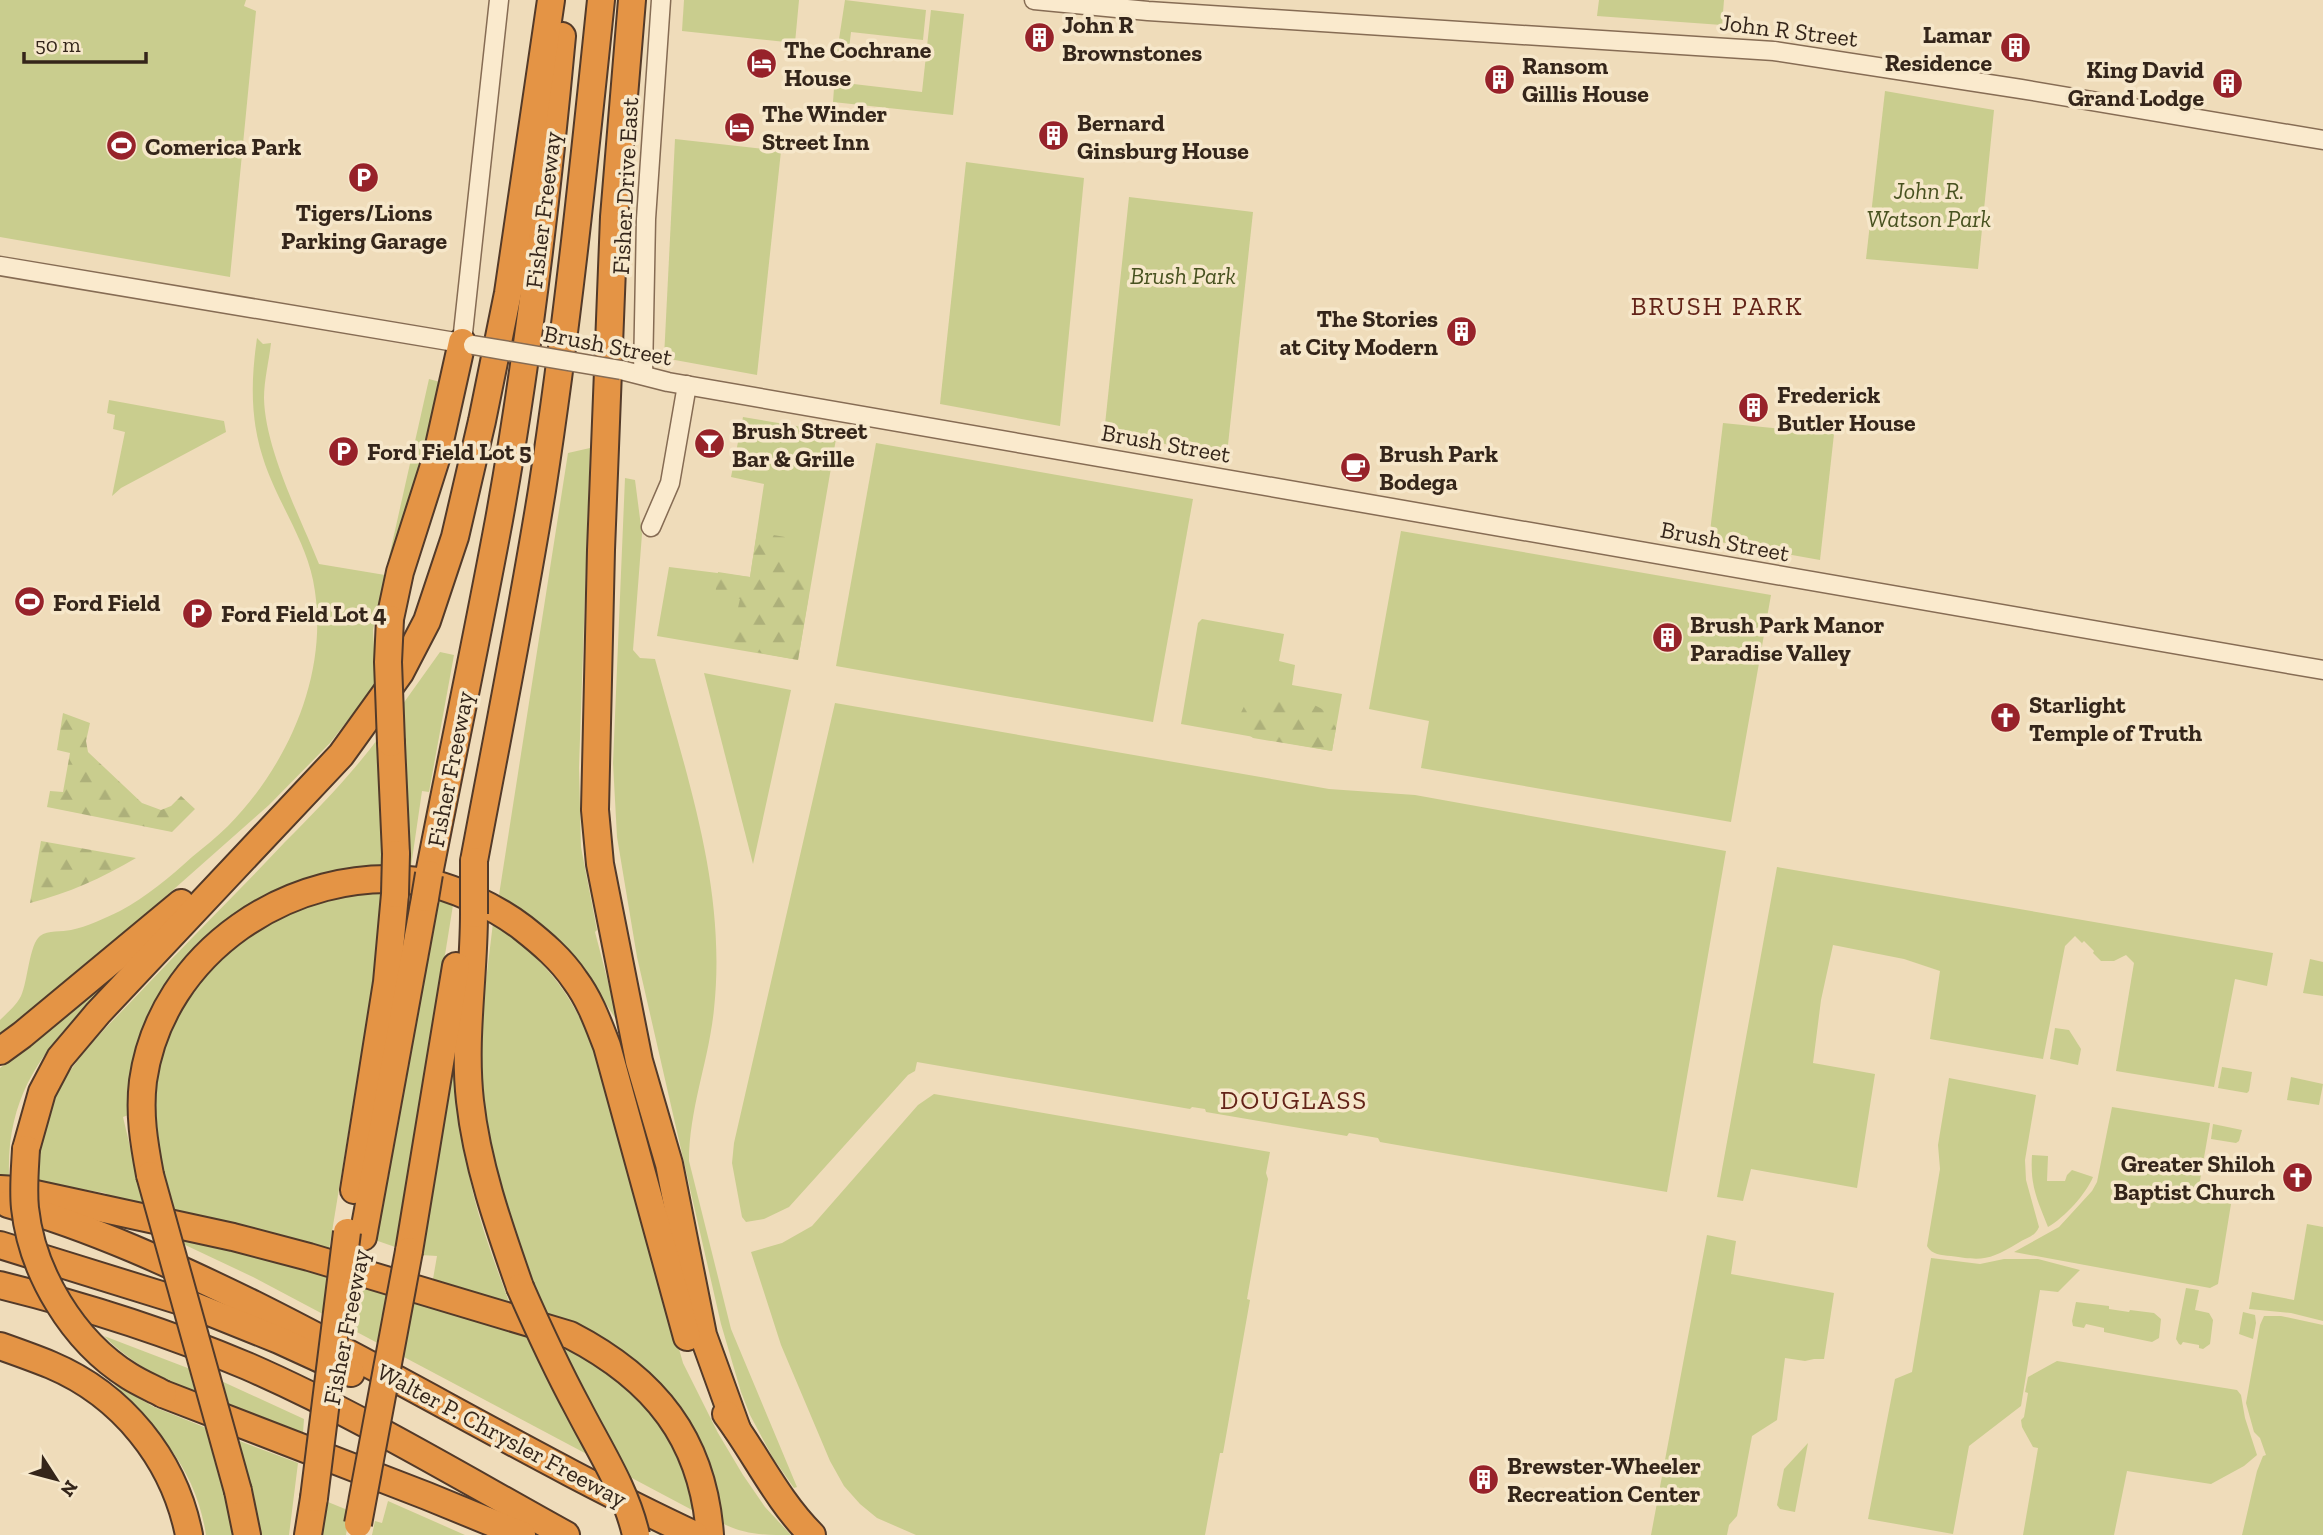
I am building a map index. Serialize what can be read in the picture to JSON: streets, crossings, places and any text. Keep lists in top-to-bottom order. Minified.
{"streets":{"highway":["Fisher Freeway","Walter P. Chrysler Freeway"],"street":["John R Street","Fisher Drive East","Brush Street"]},"crossings":[["Fisher Drive East","Brush Street"]],"districts":["BRUSH PARK","DOUGLASS"],"parks":["John R. Watson Park","Brush Park"],"places":{"building":["John R Brownstones","Lamar Residence","Ransom Gillis House","King David Grand Lodge","Bernard Ginsburg House","The Stories at City Modern","Frederick Butler House","Brush Park Manor Paradise Valley","Brewster-Wheeler Recreation Center"],"hotel":["The Cochrane House","The Winder Street Inn"],"sports":["Comerica Park","Ford Field"],"parking":["Tigers/Lions Parking Garage","Ford Field Lot 5","Ford Field Lot 4"],"bar":["Brush Street Bar & Grille"],"cafe":["Brush Park Bodega"],"church":["Starlight Temple of Truth","Greater Shiloh Baptist Church"]},"scale_bar":"50 m","north":"bottom right"}
